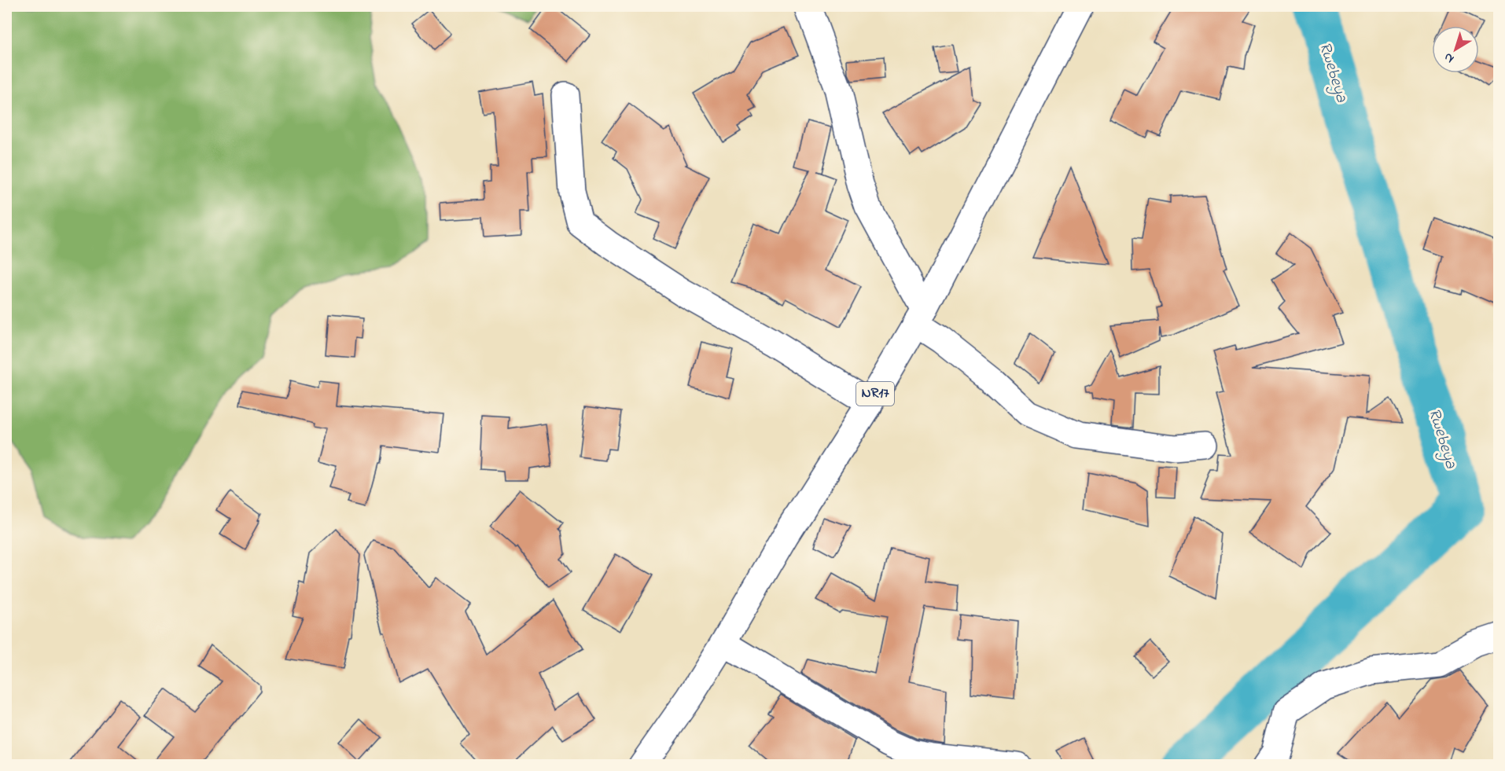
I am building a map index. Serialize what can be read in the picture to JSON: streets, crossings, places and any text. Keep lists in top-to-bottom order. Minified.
{"streets":{"street":["NR17"]},"water":["Rwebeya"],"north":"bottom left"}
